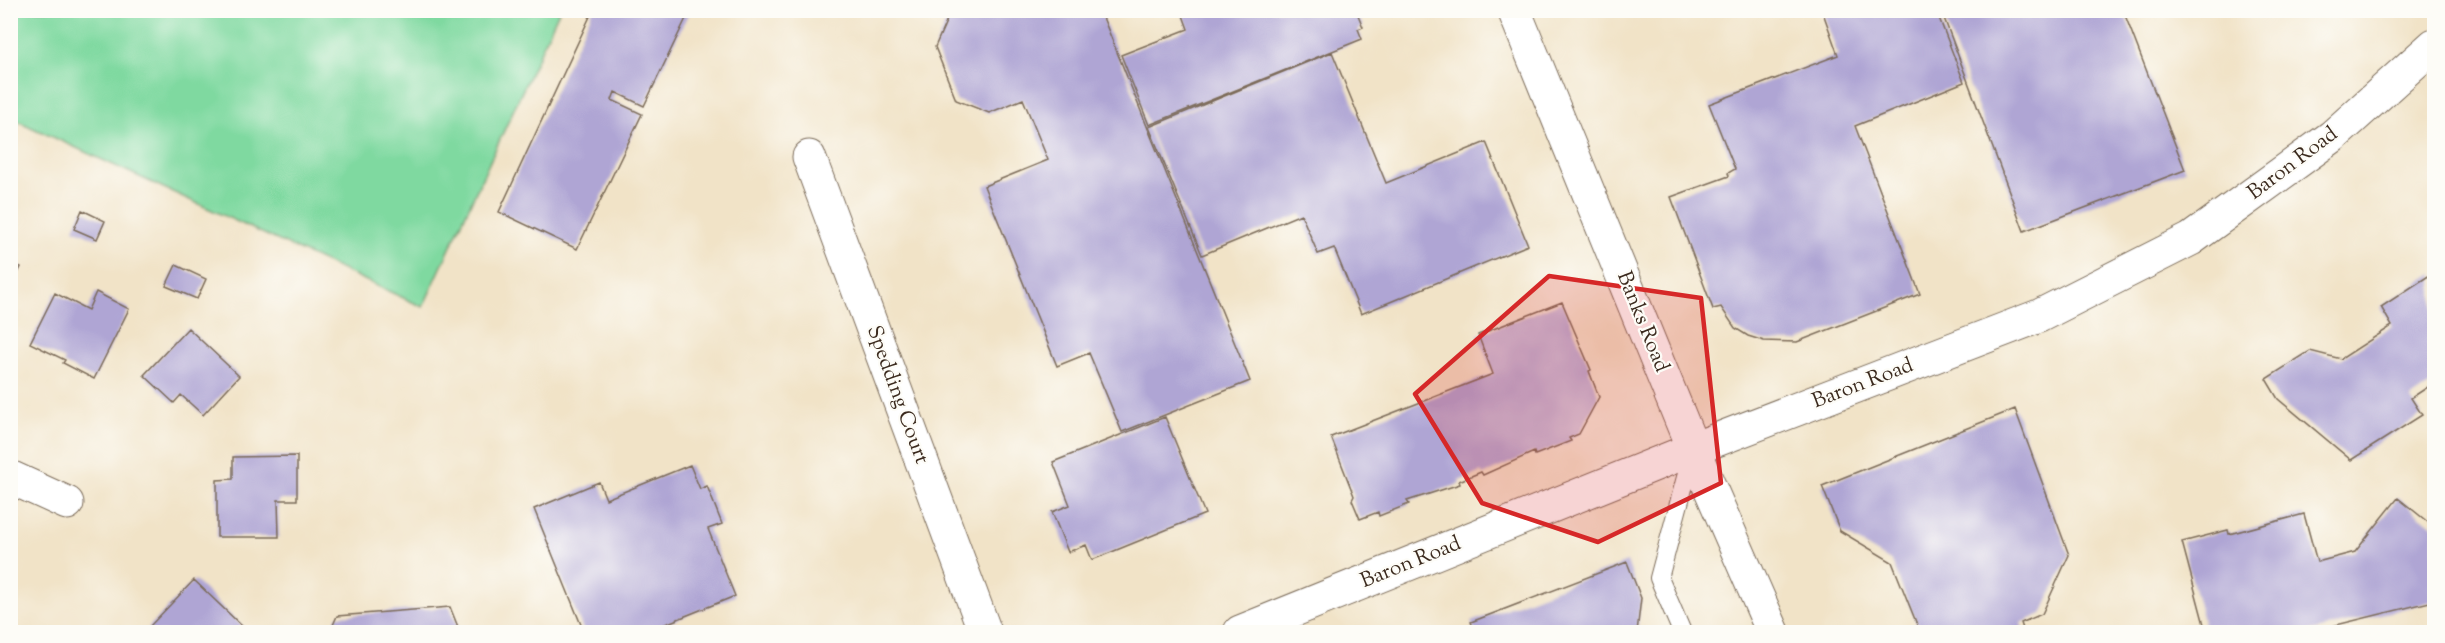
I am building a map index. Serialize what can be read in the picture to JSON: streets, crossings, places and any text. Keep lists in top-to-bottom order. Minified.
{"streets":{"street":["Baron Road","Banks Road","Spedding Court"]},"crossings":[["Baron Road","Banks Road"]]}
